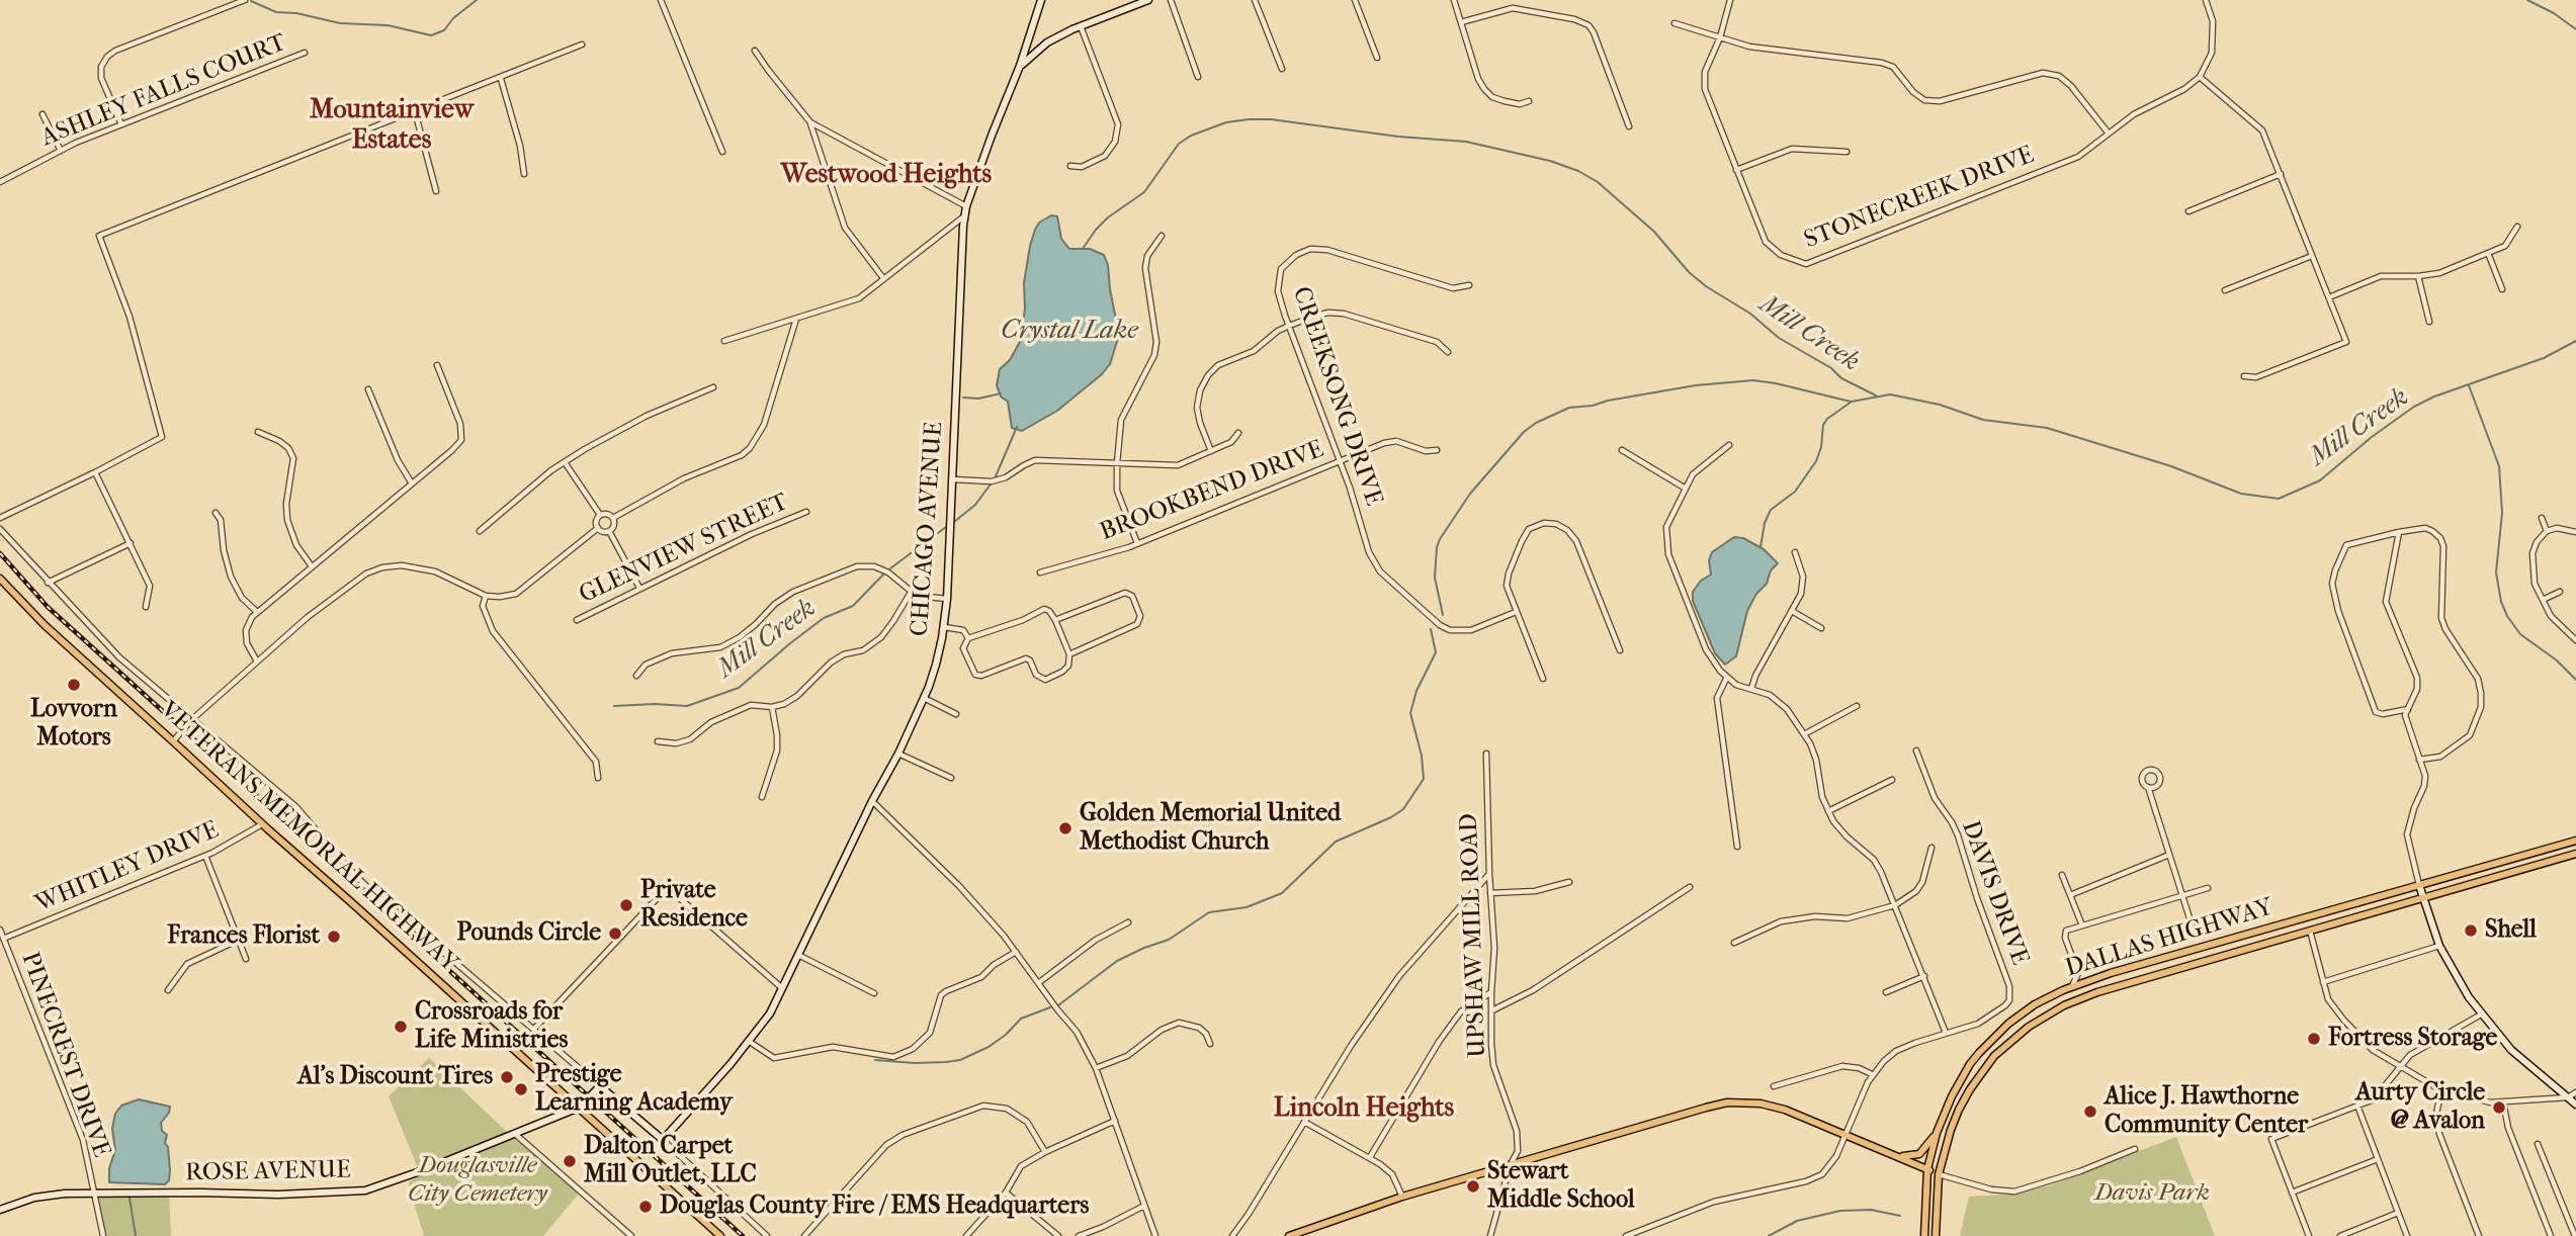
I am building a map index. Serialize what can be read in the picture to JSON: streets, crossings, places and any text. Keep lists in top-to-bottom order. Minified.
{"streets":{"main road":["VETERANS MEMORIAL HIGHWAY","DALLAS HIGHWAY"],"street":["ASHLEY FALLS COURT","STONECREEK DRIVE","CREEKSONG DRIVE","BROOKBEND DRIVE","CHICAGO AVENUE","GLENVIEW STREET","WHITLEY DRIVE","DAVIS DRIVE","UPSHAW MILL ROAD","PINECREST DRIVE","ROSE AVENUE"]},"crossings":[["CREEKSONG DRIVE","BROOKBEND DRIVE"],["VETERANS MEMORIAL HIGHWAY","WHITLEY DRIVE"],["VETERANS MEMORIAL HIGHWAY","ROSE AVENUE"],["WHITLEY DRIVE","PINECREST DRIVE"],["PINECREST DRIVE","ROSE AVENUE"]],"districts":["Mountainview Estates","Westwood Heights","Lincoln Heights"],"water":["Crystal Lake","Mill Creek"],"parks":["Douglasville City Cemetery","Davis Park"],"places":["Lovvorn Motors","Golden Memorial United Methodist Church","Private Residence","Shell","Pounds Circle","Frances Florist","Crossroads for Life Ministries","Fortress Storage","Al's Discount Tires","Prestige Learning Academy","Aurty Circle @ Avalon","Alice J. Hawthorne Community Center","Dalton Carpet Mill Outlet, LLC","Stewart Middle School","Douglas County Fire / EMS Headquarters"]}
